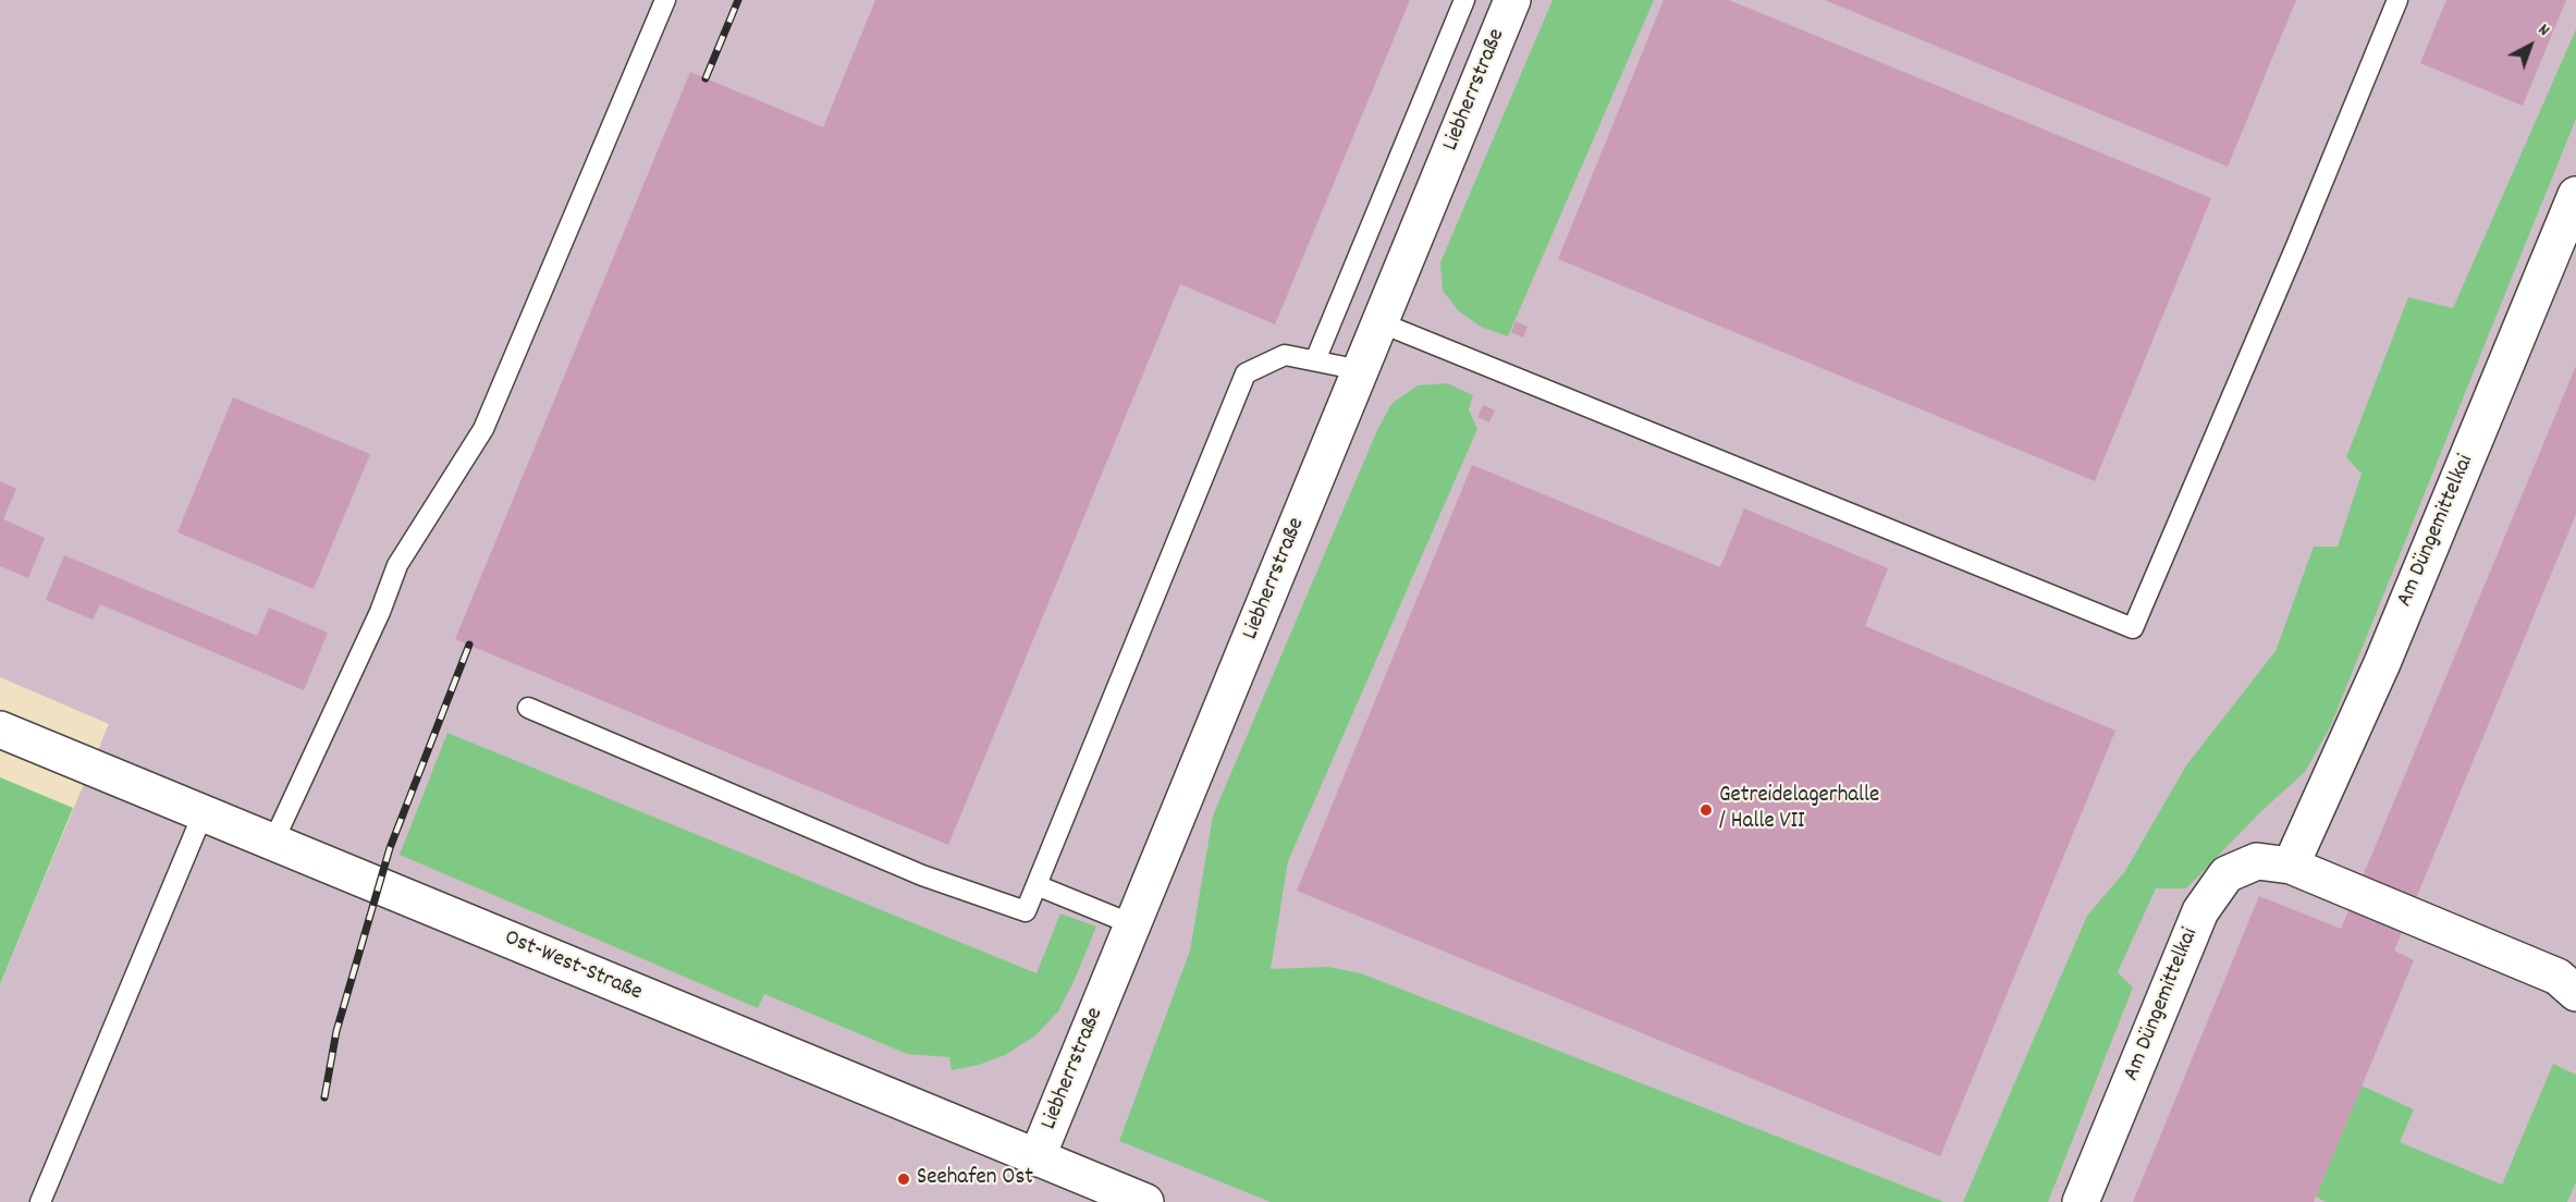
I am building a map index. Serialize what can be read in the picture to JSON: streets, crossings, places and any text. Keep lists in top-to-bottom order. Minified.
{"streets":{"street":["Liebherrstraße","Am Düngemittelkai","Ost-West-Straße"]},"crossings":[["Liebherrstraße","Ost-West-Straße"]],"places":["Getreidelagerhalle / Halle VII","Seehafen Ost"],"north":"top right"}
